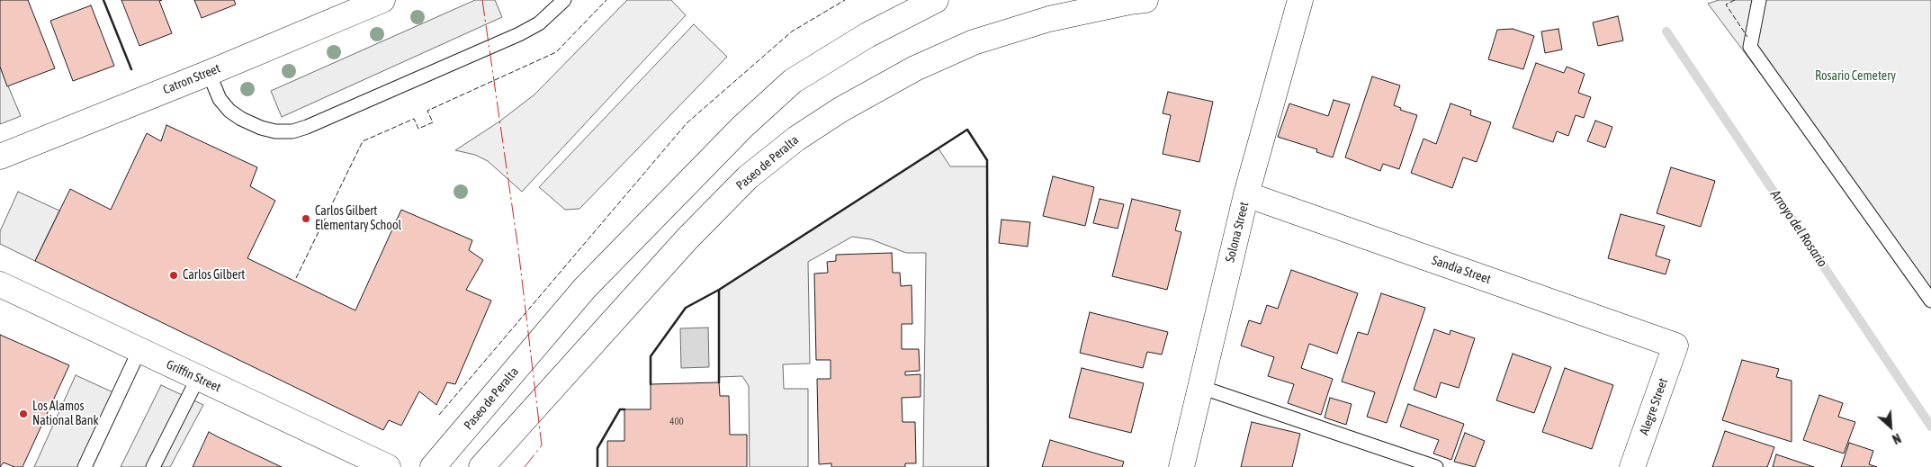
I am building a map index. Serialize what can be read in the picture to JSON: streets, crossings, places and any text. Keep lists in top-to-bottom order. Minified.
{"streets":{"street":["Catron Street","Paseo de Peralta","Solona Street","Sandia Street","Griffin Street","Alegre Street"]},"crossings":[["Solona Street","Sandia Street"],["Sandia Street","Alegre Street"]],"water":["Arroyo del Rosario"],"parks":["Rosario Cemetery"],"places":["Carlos Gilbert Elementary School","Carlos Gilbert","Los Alamos National Bank"],"house_numbers":["400"],"north":"bottom right"}
